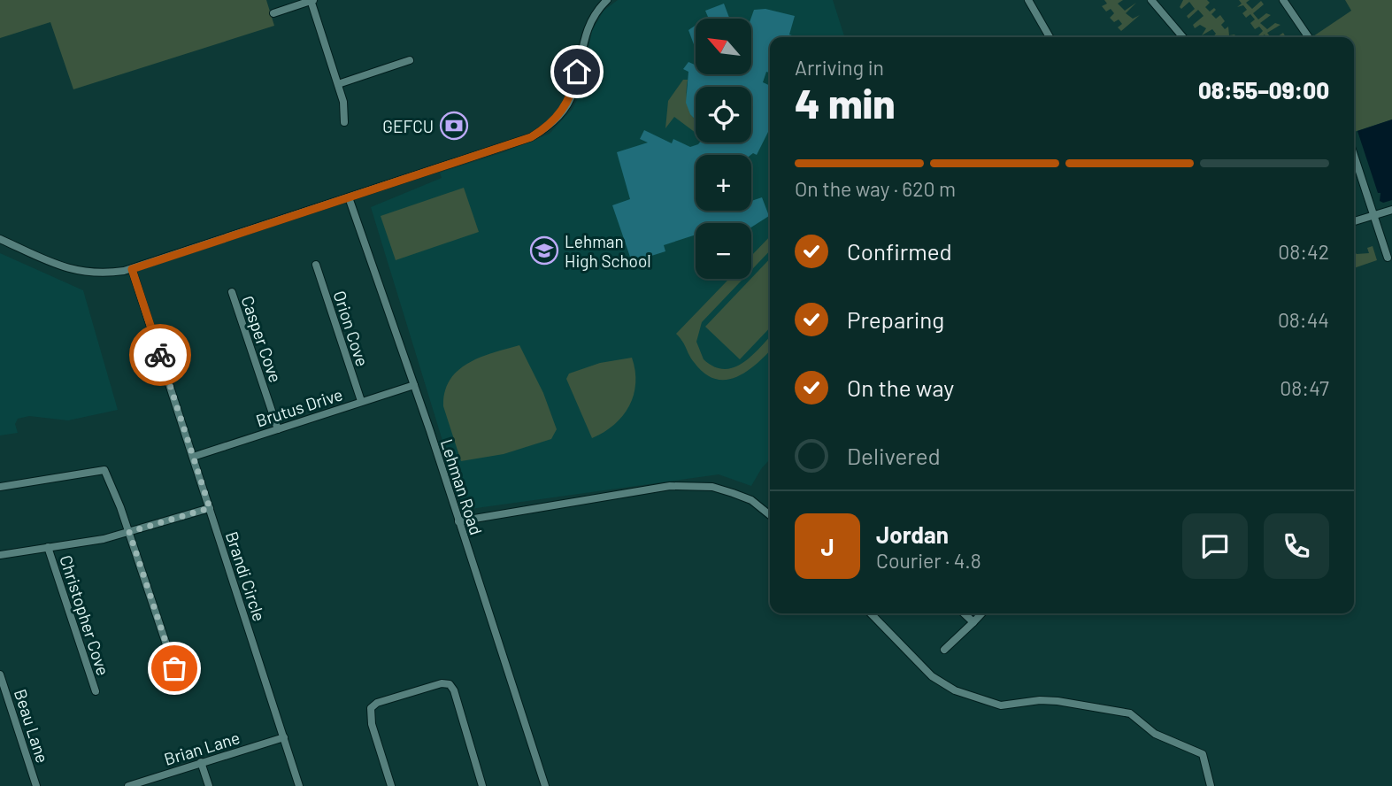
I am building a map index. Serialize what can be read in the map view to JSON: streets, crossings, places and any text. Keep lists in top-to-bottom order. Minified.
{"streets":{"street":["Orion Cove","Casper Cove","Brutus Drive","Lehman Road","Brandi Circle","Christopher Cove","Beau Lane","Brian Lane"]},"crossings":[["Orion Cove","Brutus Drive"],["Casper Cove","Brutus Drive"],["Brutus Drive","Lehman Road"],["Brutus Drive","Brandi Circle"],["Brandi Circle","Brian Lane"]],"places":{"bank":["GEFCU"],"school or university":["Lehman High School"]},"north":"top left","page":{"map_buttons":["+","−"],"heading":["4 min","Arriving in","08:55–09:00"],"panel":["Jordan","Courier · 4.8"],"bar":"On the way · 620 m","list":[["Confirmed","08:42"],["Preparing","08:44"],["On the way","08:47"],"Delivered"],"round":"J"}}
